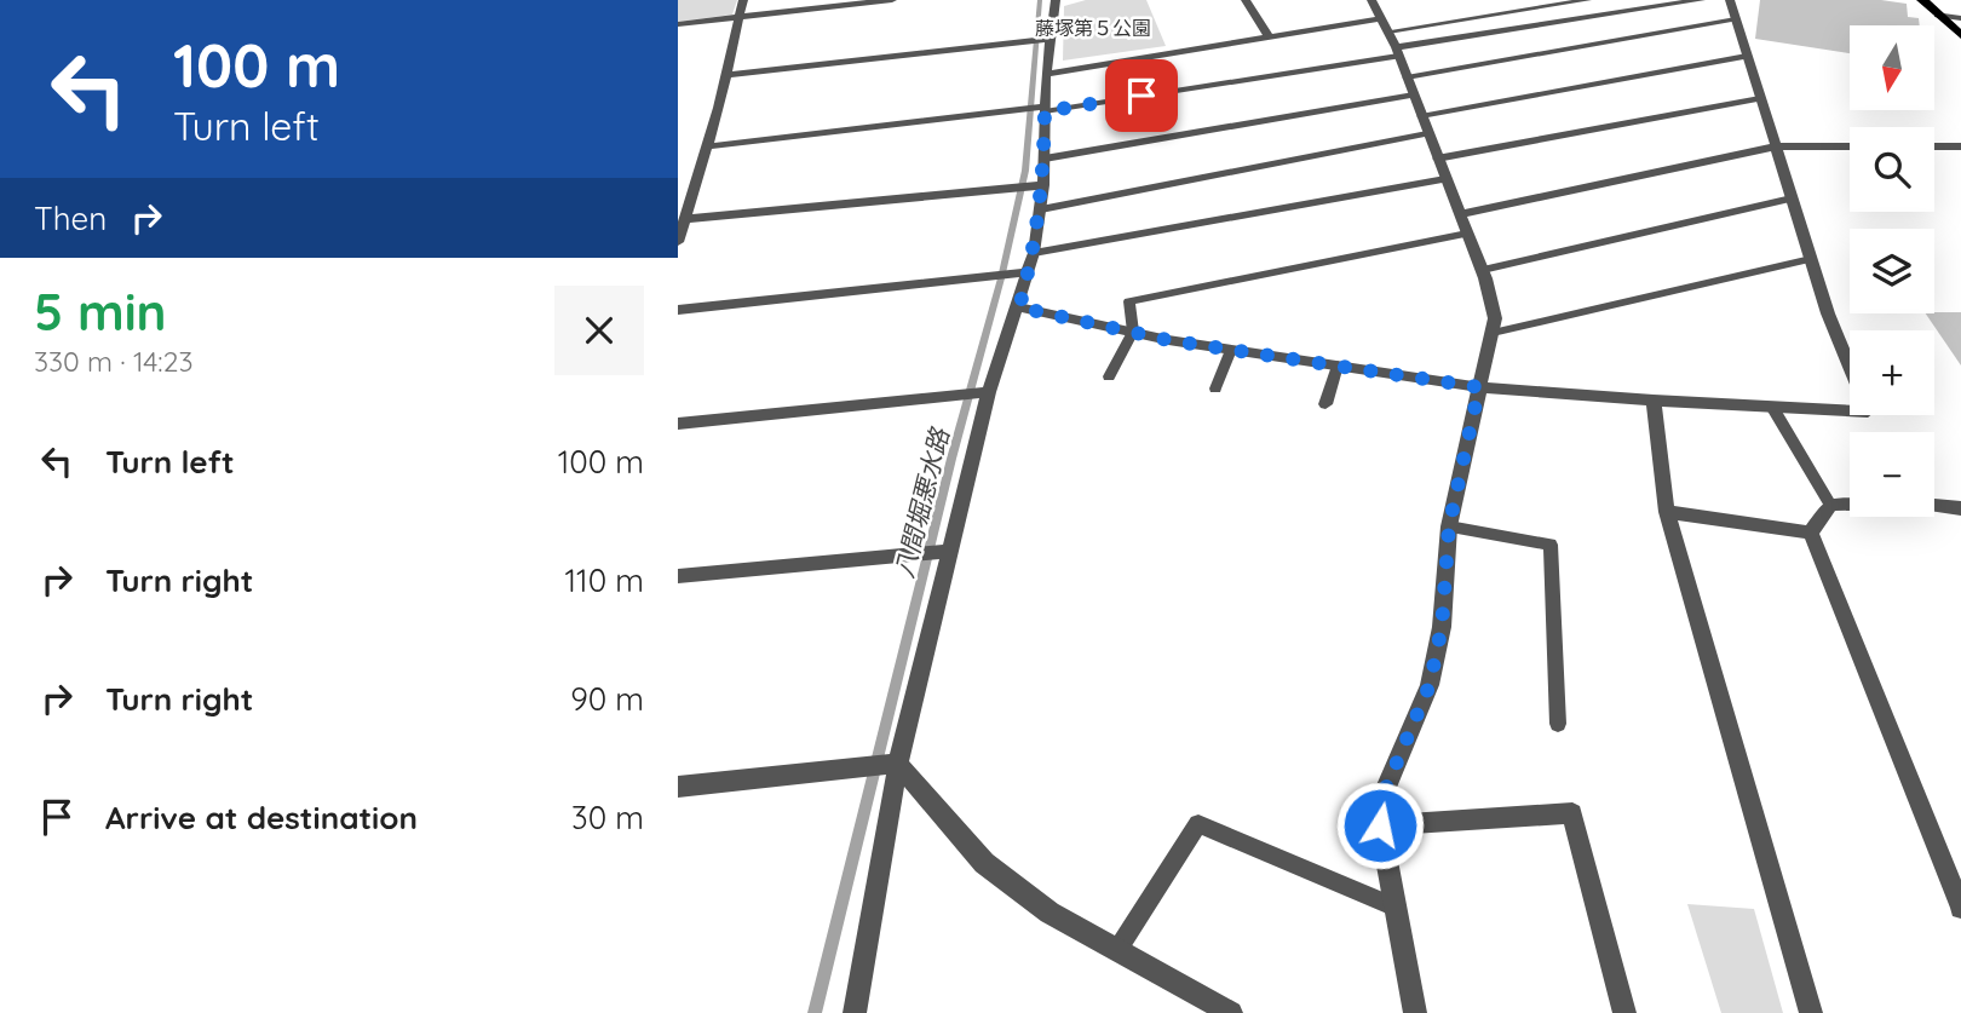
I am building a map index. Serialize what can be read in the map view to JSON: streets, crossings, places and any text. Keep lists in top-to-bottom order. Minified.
{"water":["八間堀悪水路"],"parks":["藤塚第５公園"],"north":"bottom","page":{"turn":["100 m","Turn left"],"map_buttons":["+","−"],"then":"Then","heading":["5 min","330 m · 14:23"],"list":[{"name":"Turn left","value":"100 m"},{"name":"Turn right","value":"110 m"},{"name":"Turn right","value":"90 m"},{"name":"Arrive at destination","value":"30 m"}]}}
